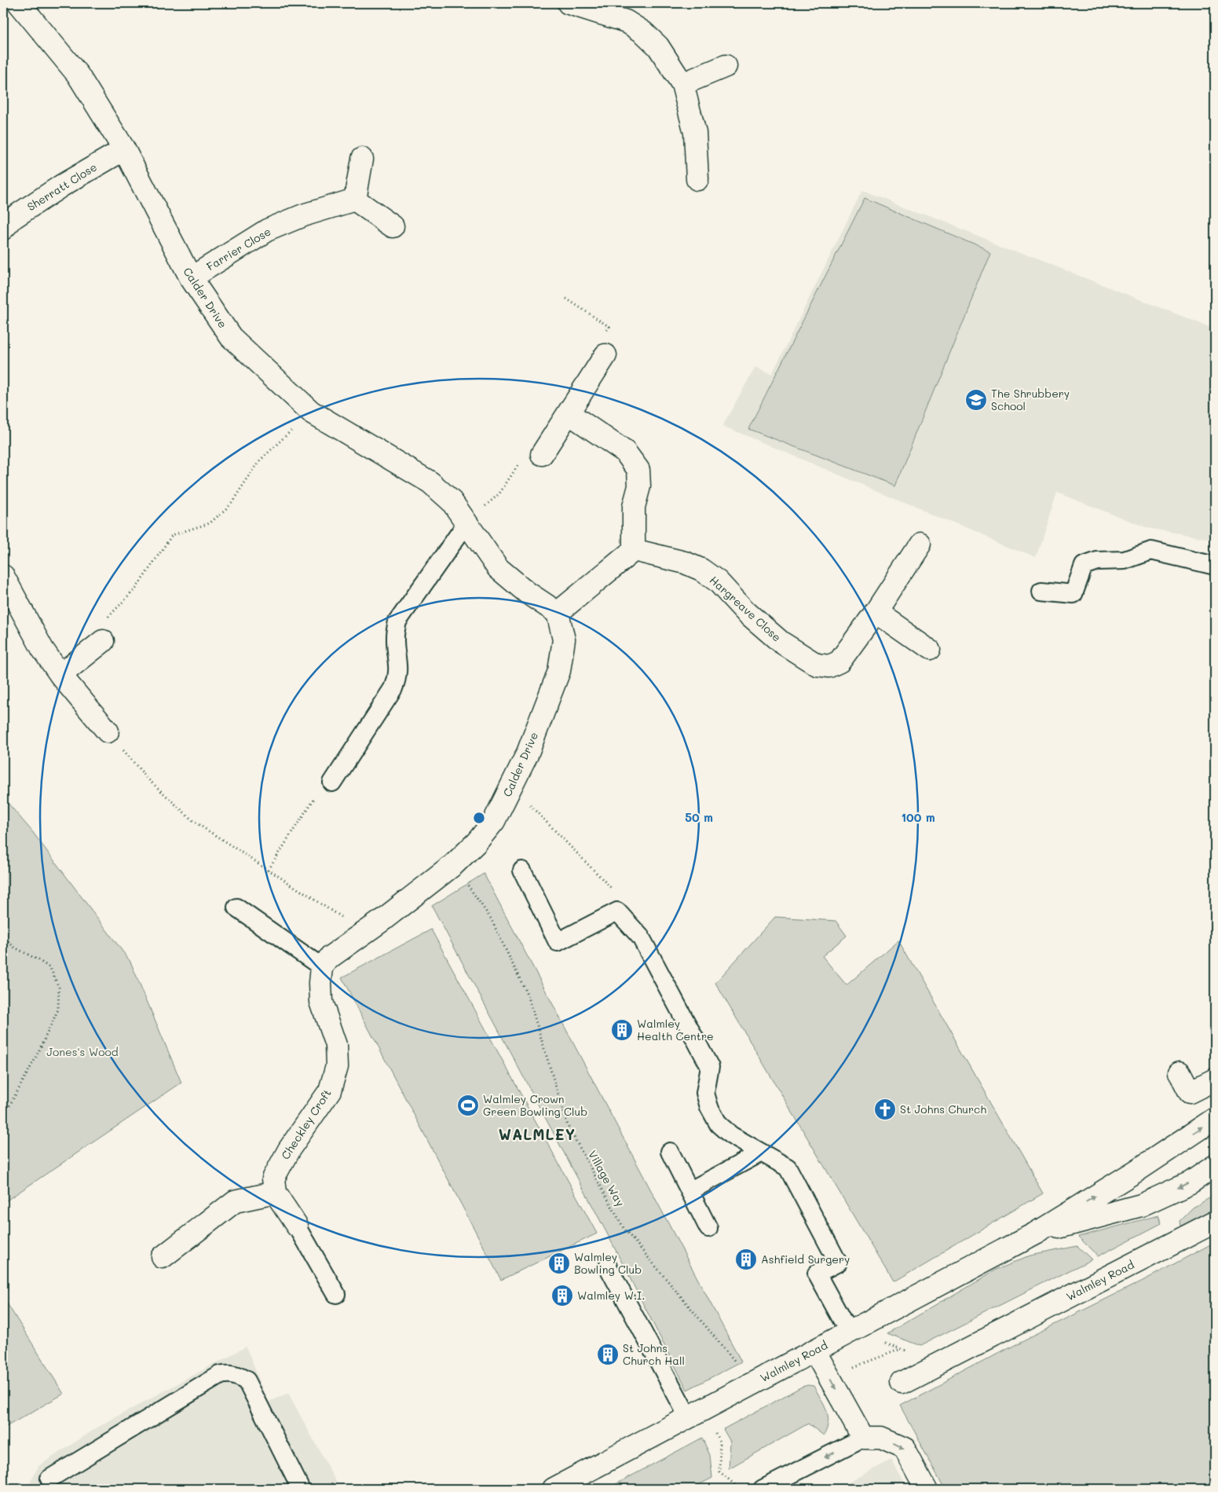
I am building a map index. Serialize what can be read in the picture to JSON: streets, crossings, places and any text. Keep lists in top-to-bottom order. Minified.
{"streets":{"street":["Sherratt Close","Farrier Close","Calder Drive","Hargreave Close","Checkley Croft","Walmley Road"],"path":["Village Way"]},"crossings":[["Sherratt Close","Calder Drive"],["Farrier Close","Calder Drive"],["Calder Drive","Checkley Croft"],["Calder Drive","Village Way"]],"districts":["WALMLEY"],"parks":["Jones's Wood"],"places":{"school or university":["The Shrubbery School"],"building":["Walmley Health Centre","Ashfield Surgery","Walmley Bowling Club","Walmley W.I.","St Johns Church Hall"],"sports":["Walmley Crown Green Bowling Club"],"church":["St Johns Church"]},"rings":["50 m","100 m"]}
